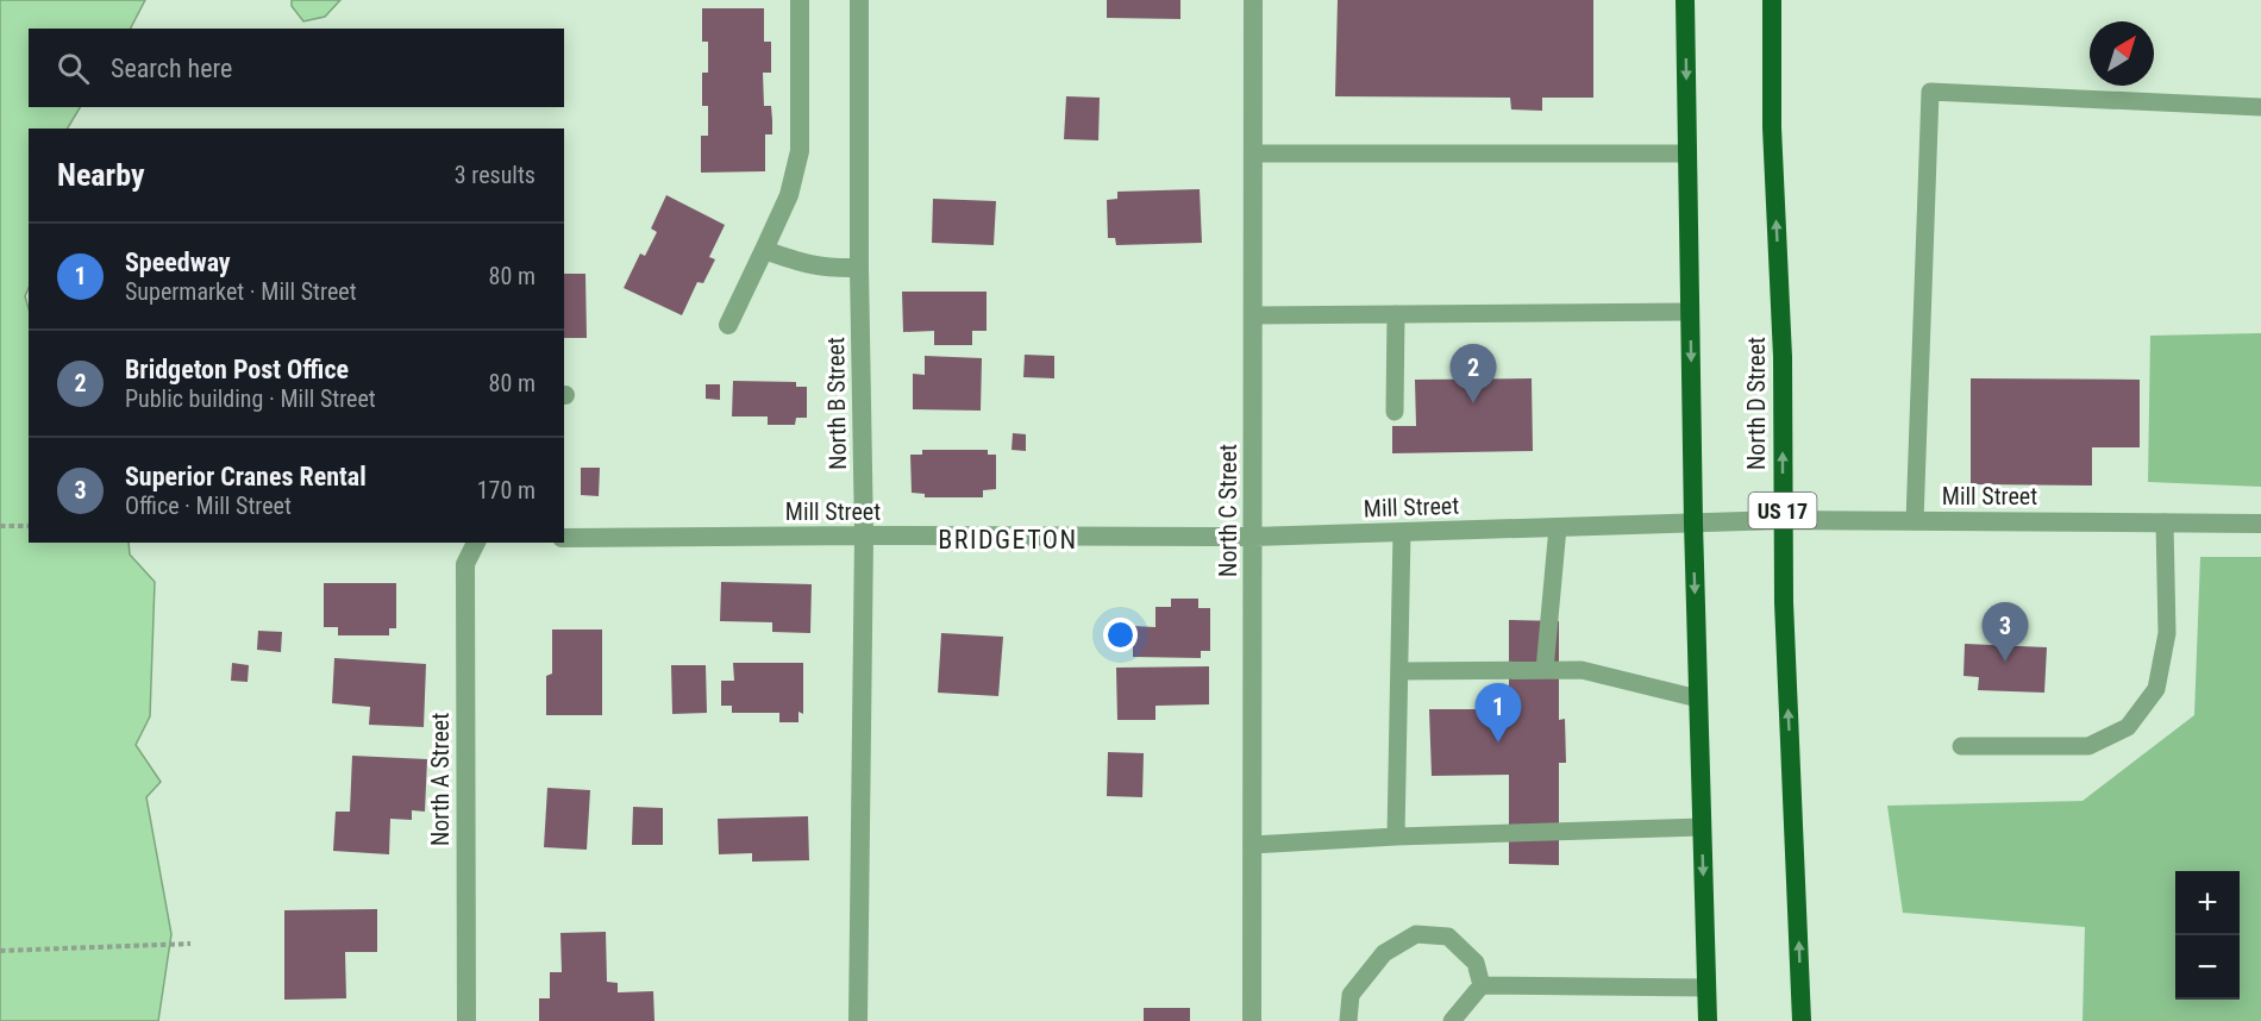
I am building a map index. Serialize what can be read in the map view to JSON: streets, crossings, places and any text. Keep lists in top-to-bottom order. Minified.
{"streets":{"highway":["North D Street","US 17"],"street":["North B Street","Mill Street","North C Street","North A Street"]},"crossings":[["North B Street","Mill Street"],["North D Street","Mill Street"],["Mill Street","North C Street"]],"districts":["BRIDGETON"],"north":"top right","page":{"search":"Search here","heading":["Nearby","3 results"],"list":[{"mark":"1","name":"Speedway","note":"Supermarket · Mill Street","value":"80 m"},{"mark":"2","name":"Bridgeton Post Office","note":"Public building · Mill Street","value":"80 m"},{"mark":"3","name":"Superior Cranes Rental","note":"Office · Mill Street","value":"170 m"}],"pins":["2","3","1"],"map_buttons":["+","−"]}}
